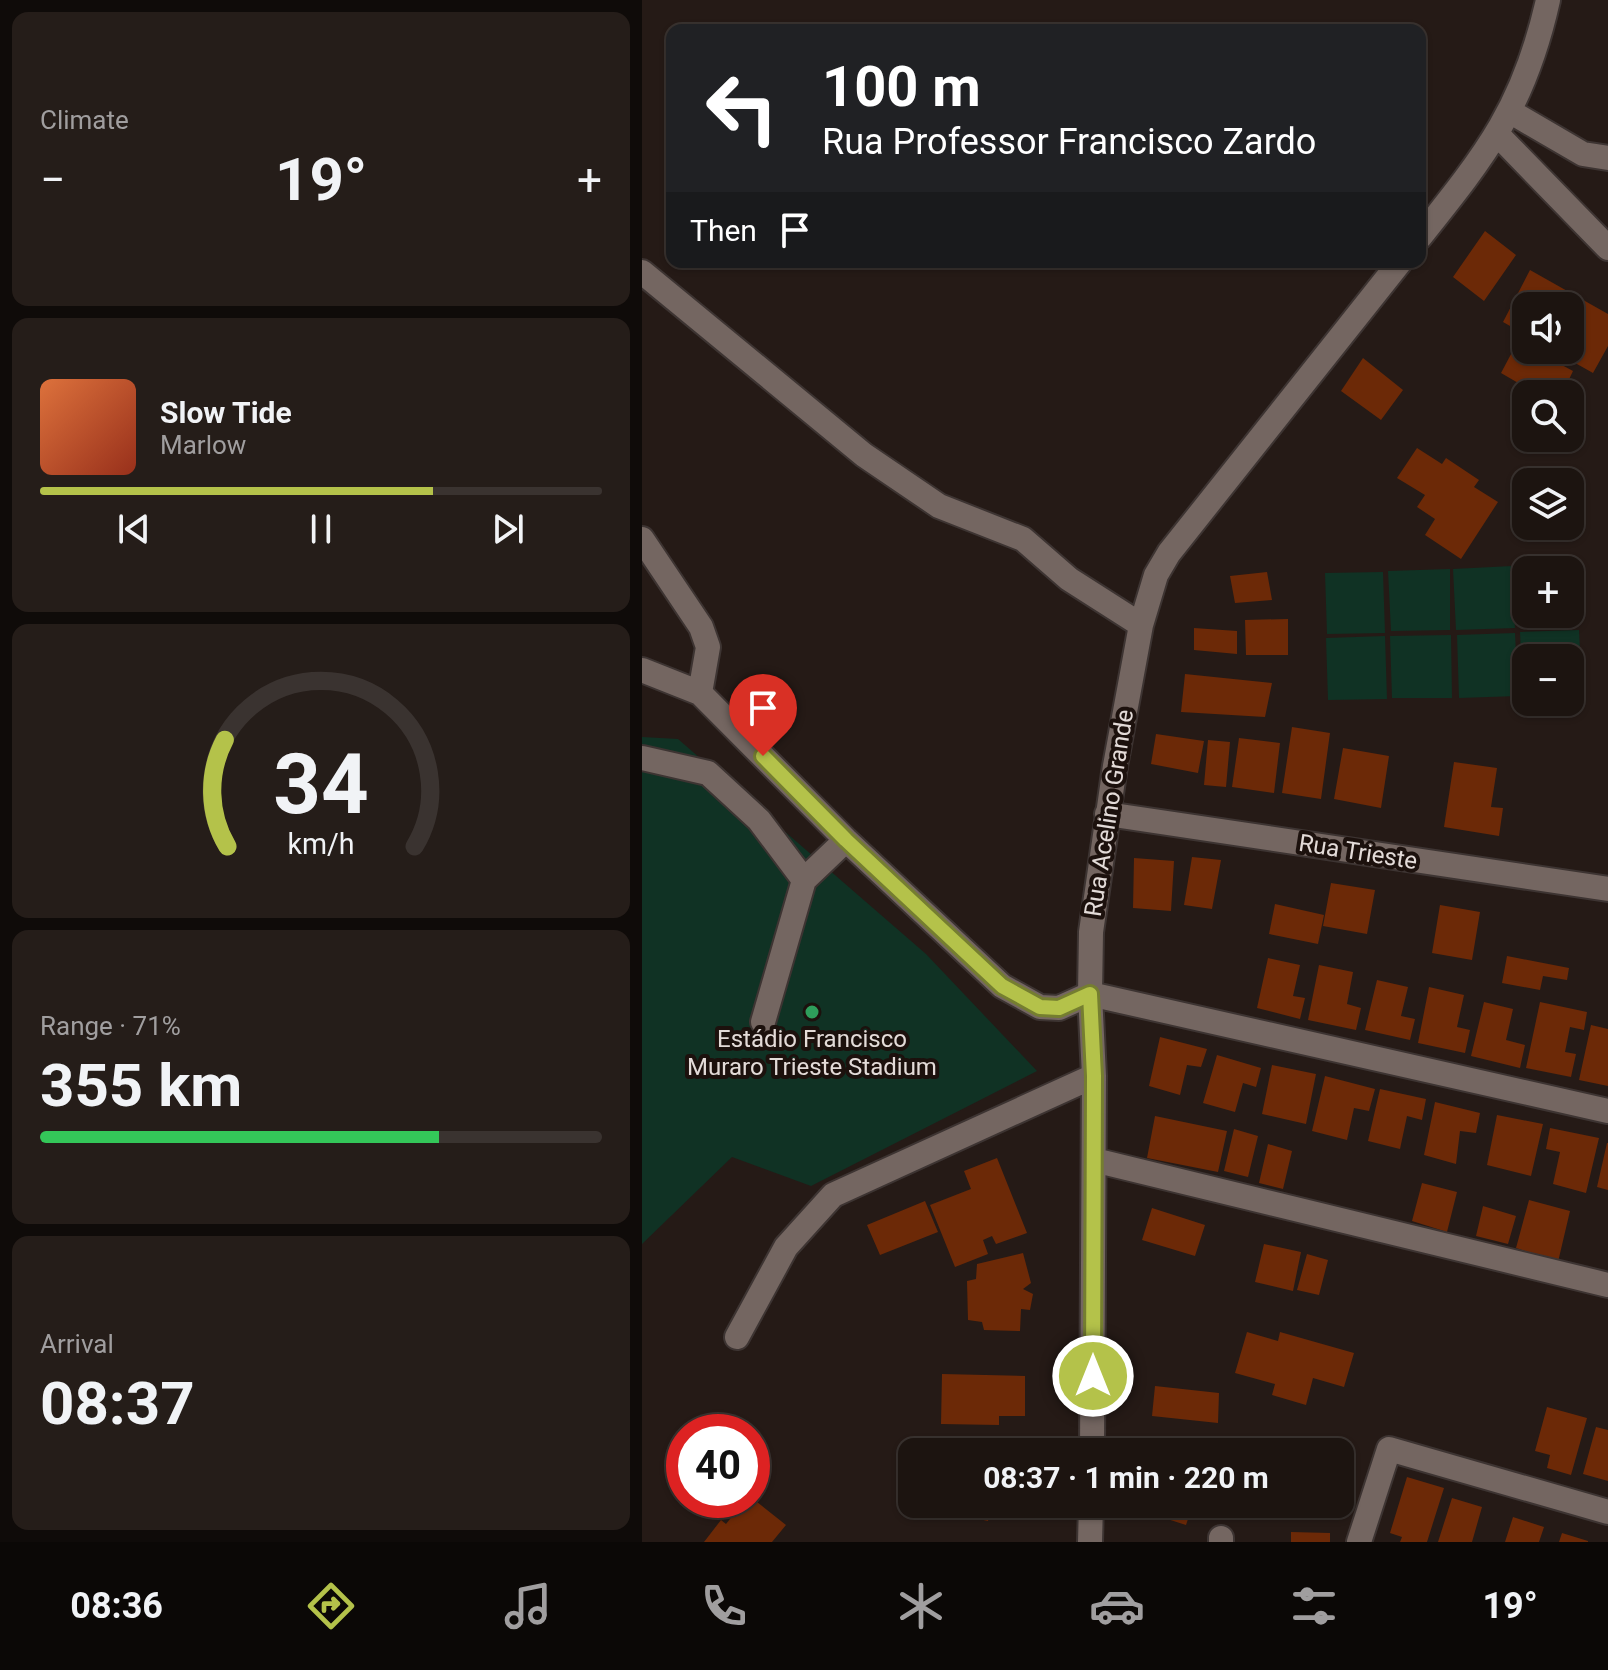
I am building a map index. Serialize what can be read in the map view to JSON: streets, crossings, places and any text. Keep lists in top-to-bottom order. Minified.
{"streets":{"street":["Rua Acelino Grande","Rua Trieste"]},"crossings":[["Rua Acelino Grande","Rua Trieste"]],"places":["Estádio Francisco Muraro Trieste Stadium"],"page":{"tile":["Climate",["Range · 71%","355 km"],["Arrival","08:37"]],"turn":["100 m","Rua Professor Francisco Zardo"],"heat":["−","19°","+"],"then":"Then","map_buttons":["+","−"],"song":["Slow Tide","Marlow"],"limit":"40","trip":"08:37 · 1 min · 220 m","tabs":["08:36","19°"],"gauge":["34","km/h"]}}
